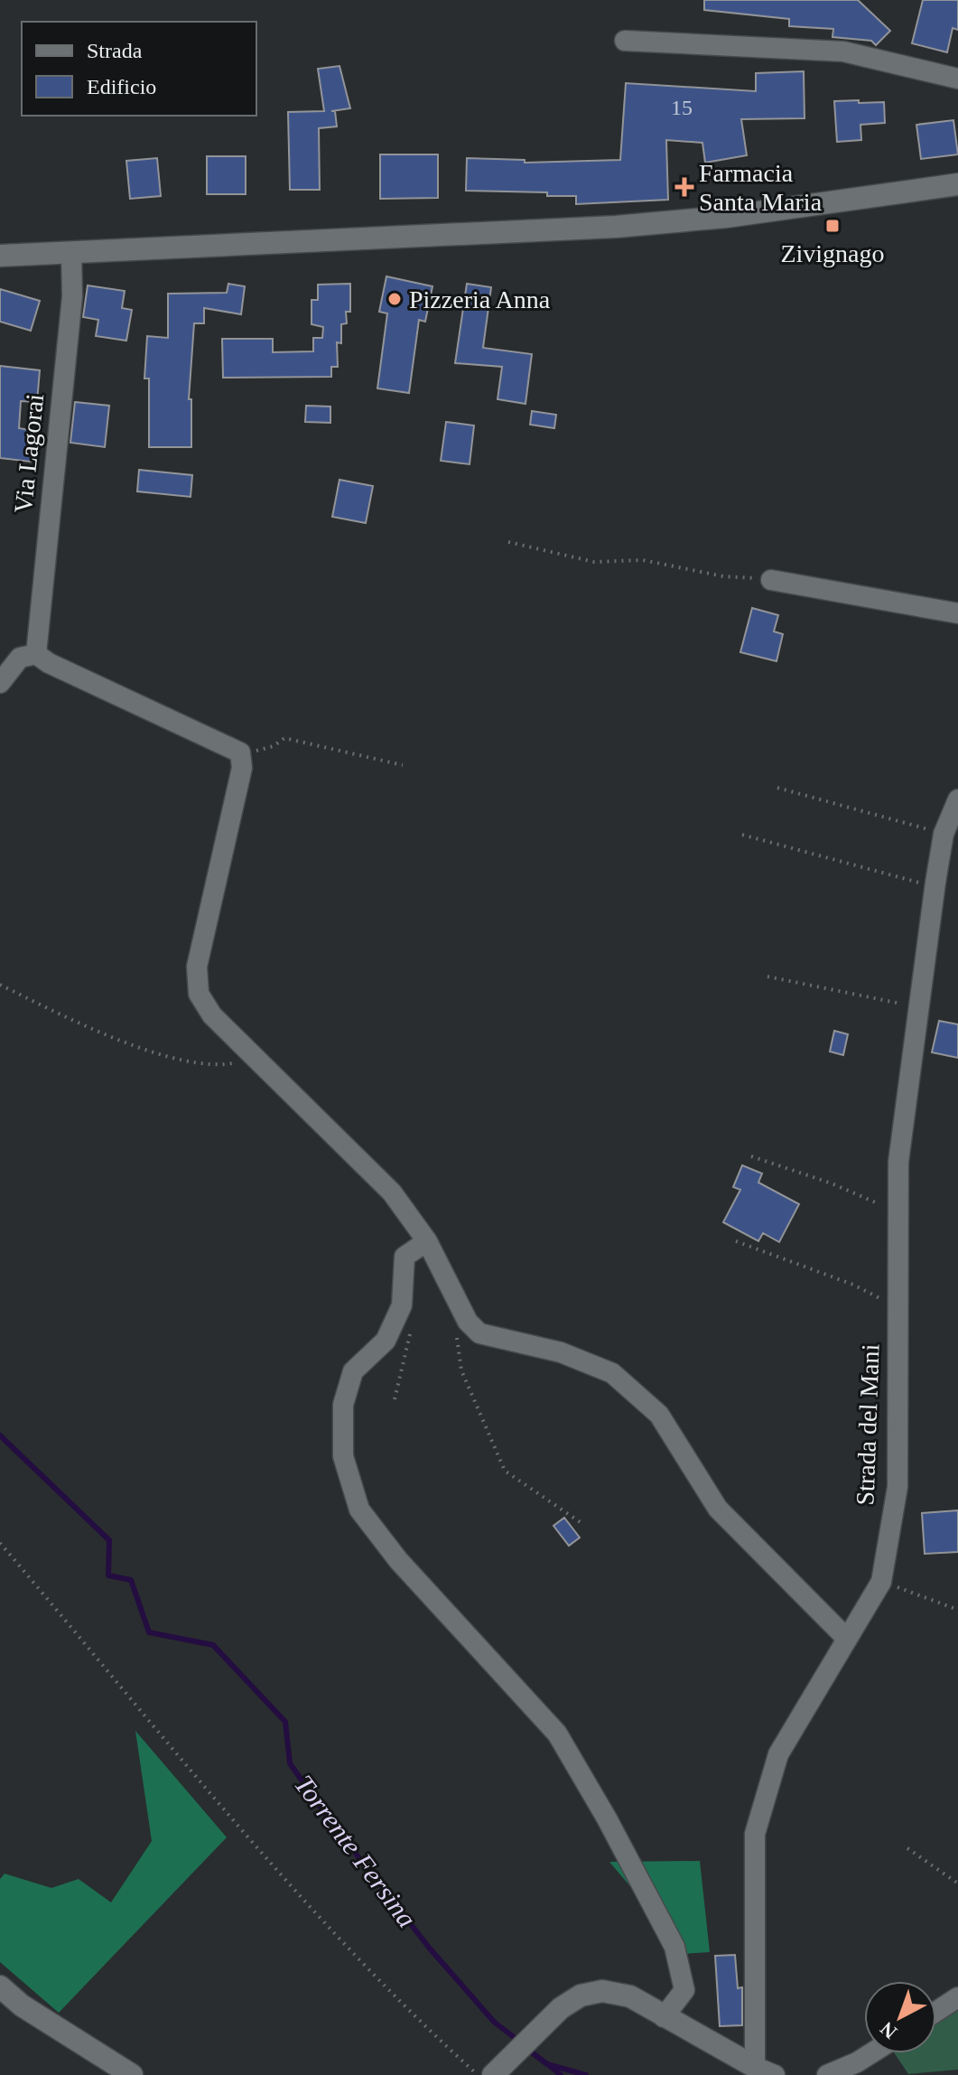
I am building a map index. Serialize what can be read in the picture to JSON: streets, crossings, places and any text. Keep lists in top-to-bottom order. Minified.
{"streets":{"street":["Via Lagorai","Strada del Mani"]},"water":["Torrente Fersina"],"places":{"health":["Farmacia Santa Maria"],"transit":["Zivignago"],"other":["Pizzeria Anna"]},"house_numbers":["15"],"legend":["Strada","Edificio"],"north":"bottom left"}
